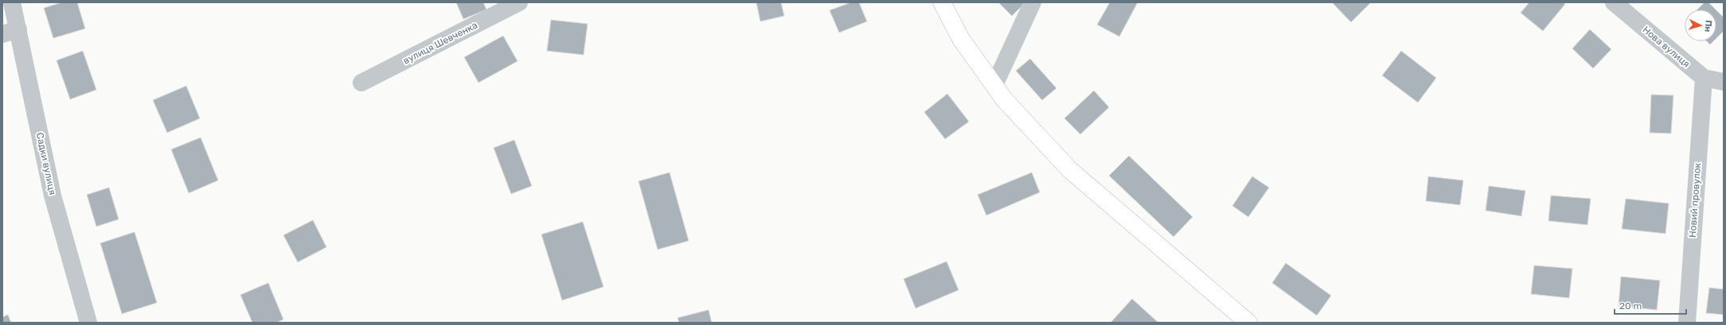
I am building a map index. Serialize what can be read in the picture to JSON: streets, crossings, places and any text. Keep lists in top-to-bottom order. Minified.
{"streets":{"street":["вулиця Шевченка","Нова вулиця","Садки вулиця","Новий провулок"]},"crossings":[["Нова вулиця","Новий провулок"]],"scale_bar":"20 m","north":"right"}
